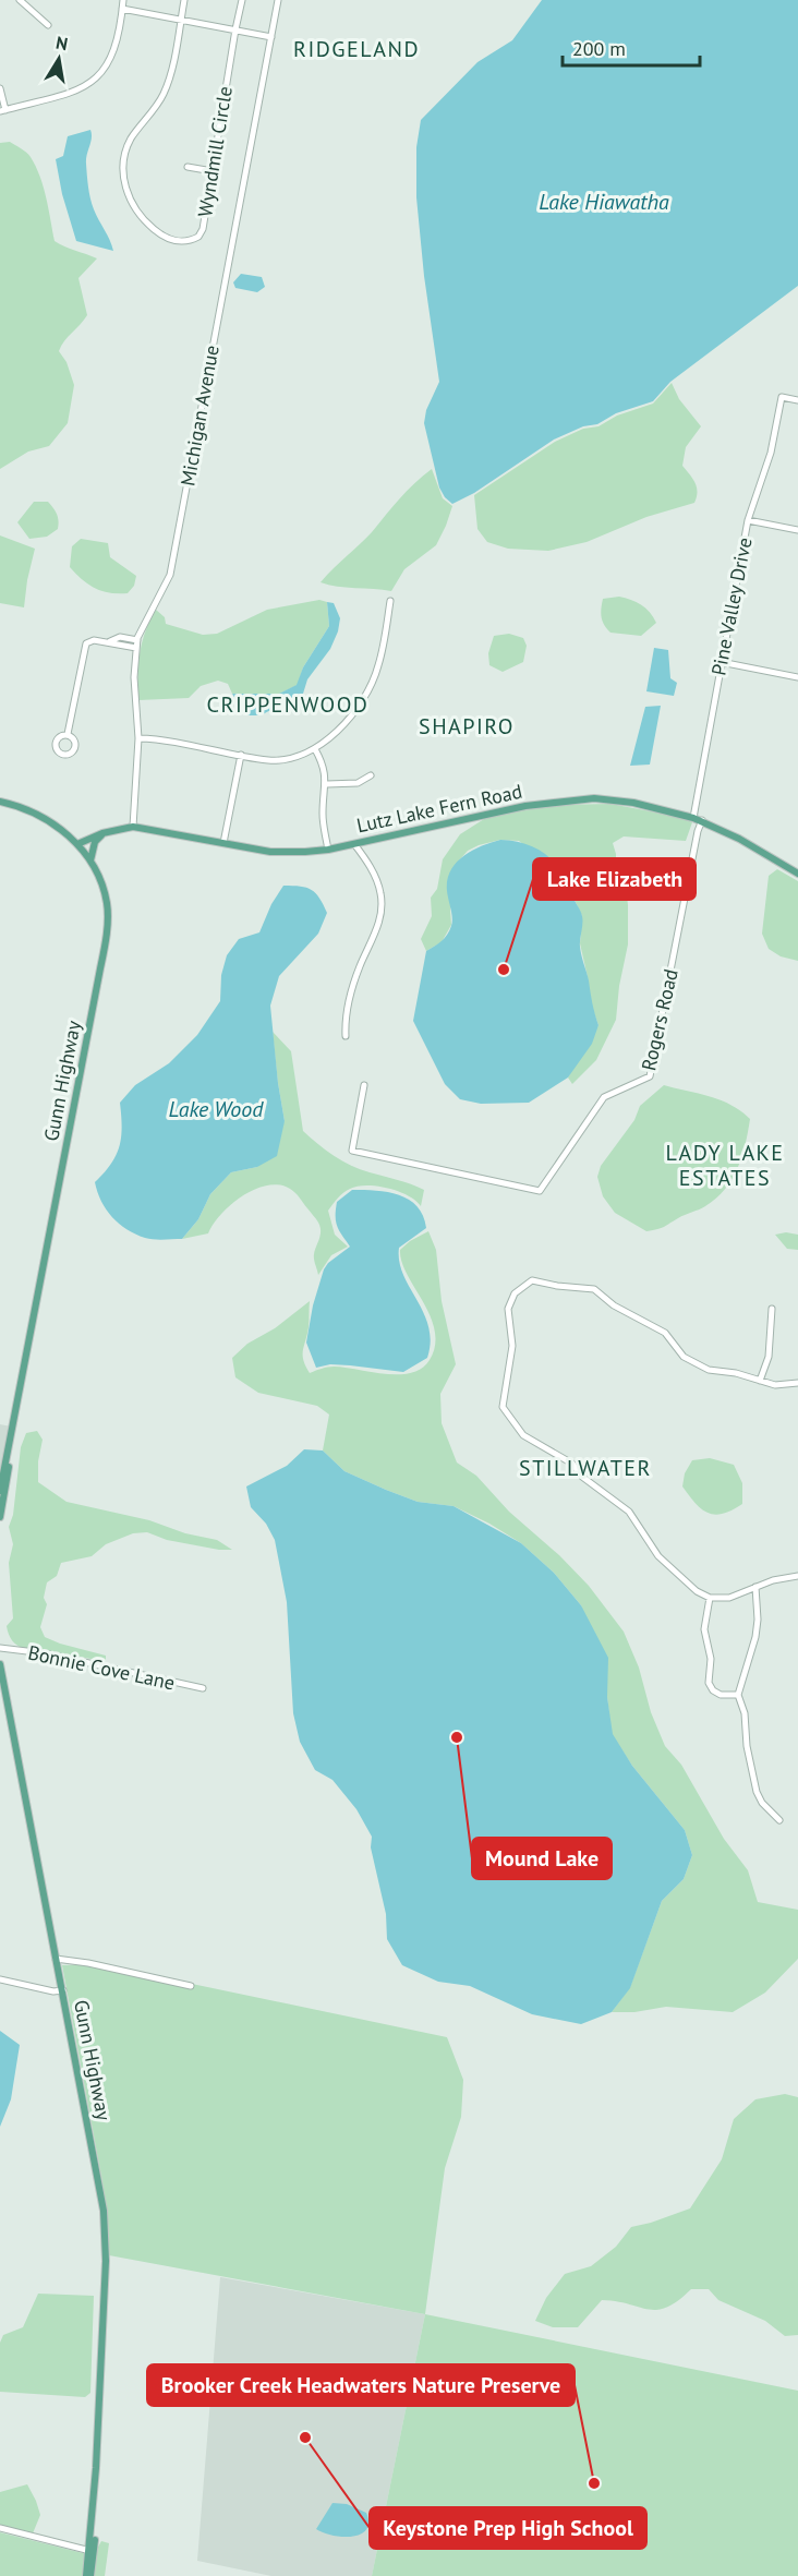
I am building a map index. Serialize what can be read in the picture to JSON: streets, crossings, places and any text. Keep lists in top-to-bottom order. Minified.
{"streets":{"main road":["Lutz Lake Fern Road","Gunn Highway"],"street":["Wyndmill Circle","Michigan Avenue","Pine Valley Drive","Rogers Road","Bonnie Cove Lane"]},"crossings":[["Michigan Avenue","Lutz Lake Fern Road"],["Pine Valley Drive","Lutz Lake Fern Road"],["Lutz Lake Fern Road","Rogers Road"],["Lutz Lake Fern Road","Gunn Highway"]],"districts":["RIDGELAND","CRIPPENWOOD","SHAPIRO","LADY LAKE ESTATES","STILLWATER"],"water":["Lake Hiawatha","Lake Wood"],"places":["Lake Elizabeth","Mound Lake","Keystone Prep High School","Brooker Creek Headwaters Nature Preserve"],"scale_bar":"200 m","north":"top"}
